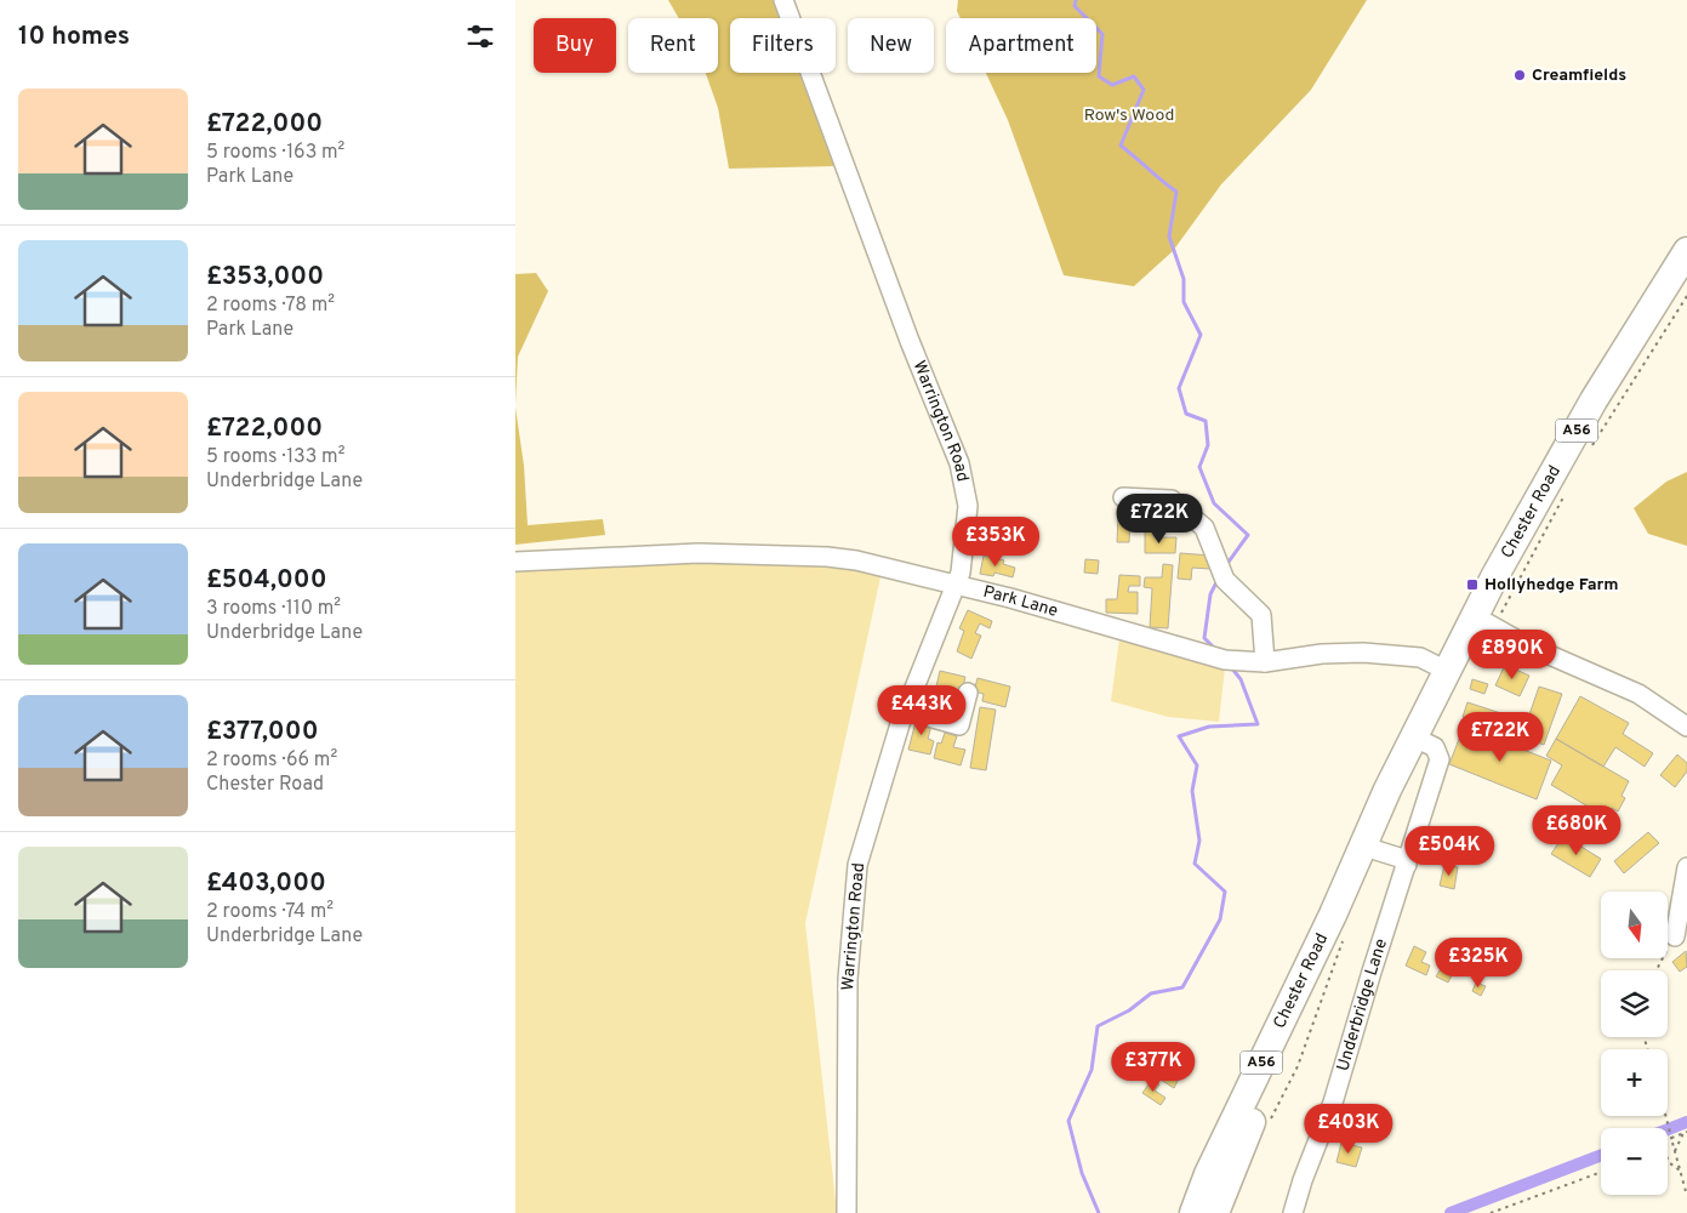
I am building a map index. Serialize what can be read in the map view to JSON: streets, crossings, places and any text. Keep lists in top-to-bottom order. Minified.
{"streets":{"highway":["A56","Chester Road"],"street":["Warrington Road","Park Lane","Underbridge Lane"]},"crossings":[["Warrington Road","Park Lane"],["Chester Road","Park Lane"],["Chester Road","Underbridge Lane"]],"parks":["Row's Wood"],"places":{"other":["Creamfields"],"transit":["Hollyhedge Farm"]},"north":"bottom","page":{"heading":"10 homes","chip":["Buy","Rent","Filters","New","Apartment"],"list":[{"name":"£722,000","note":"5 rooms · 163 m² · Park Lane"},{"name":"£353,000","note":"2 rooms · 78 m² · Park Lane"},{"name":"£722,000","note":"5 rooms · 133 m² · Underbridge Lane"},{"name":"£504,000","note":"3 rooms · 110 m² · Underbridge Lane"},{"name":"£377,000","note":"2 rooms · 66 m² · Chester Road"},{"name":"£403,000","note":"2 rooms · 74 m² · Underbridge Lane"}],"price":["£722K","£353K","£890K","£443K","£722K","£680K","£504K","£325K","£377K","£403K"],"map_buttons":["+","−"]}}
